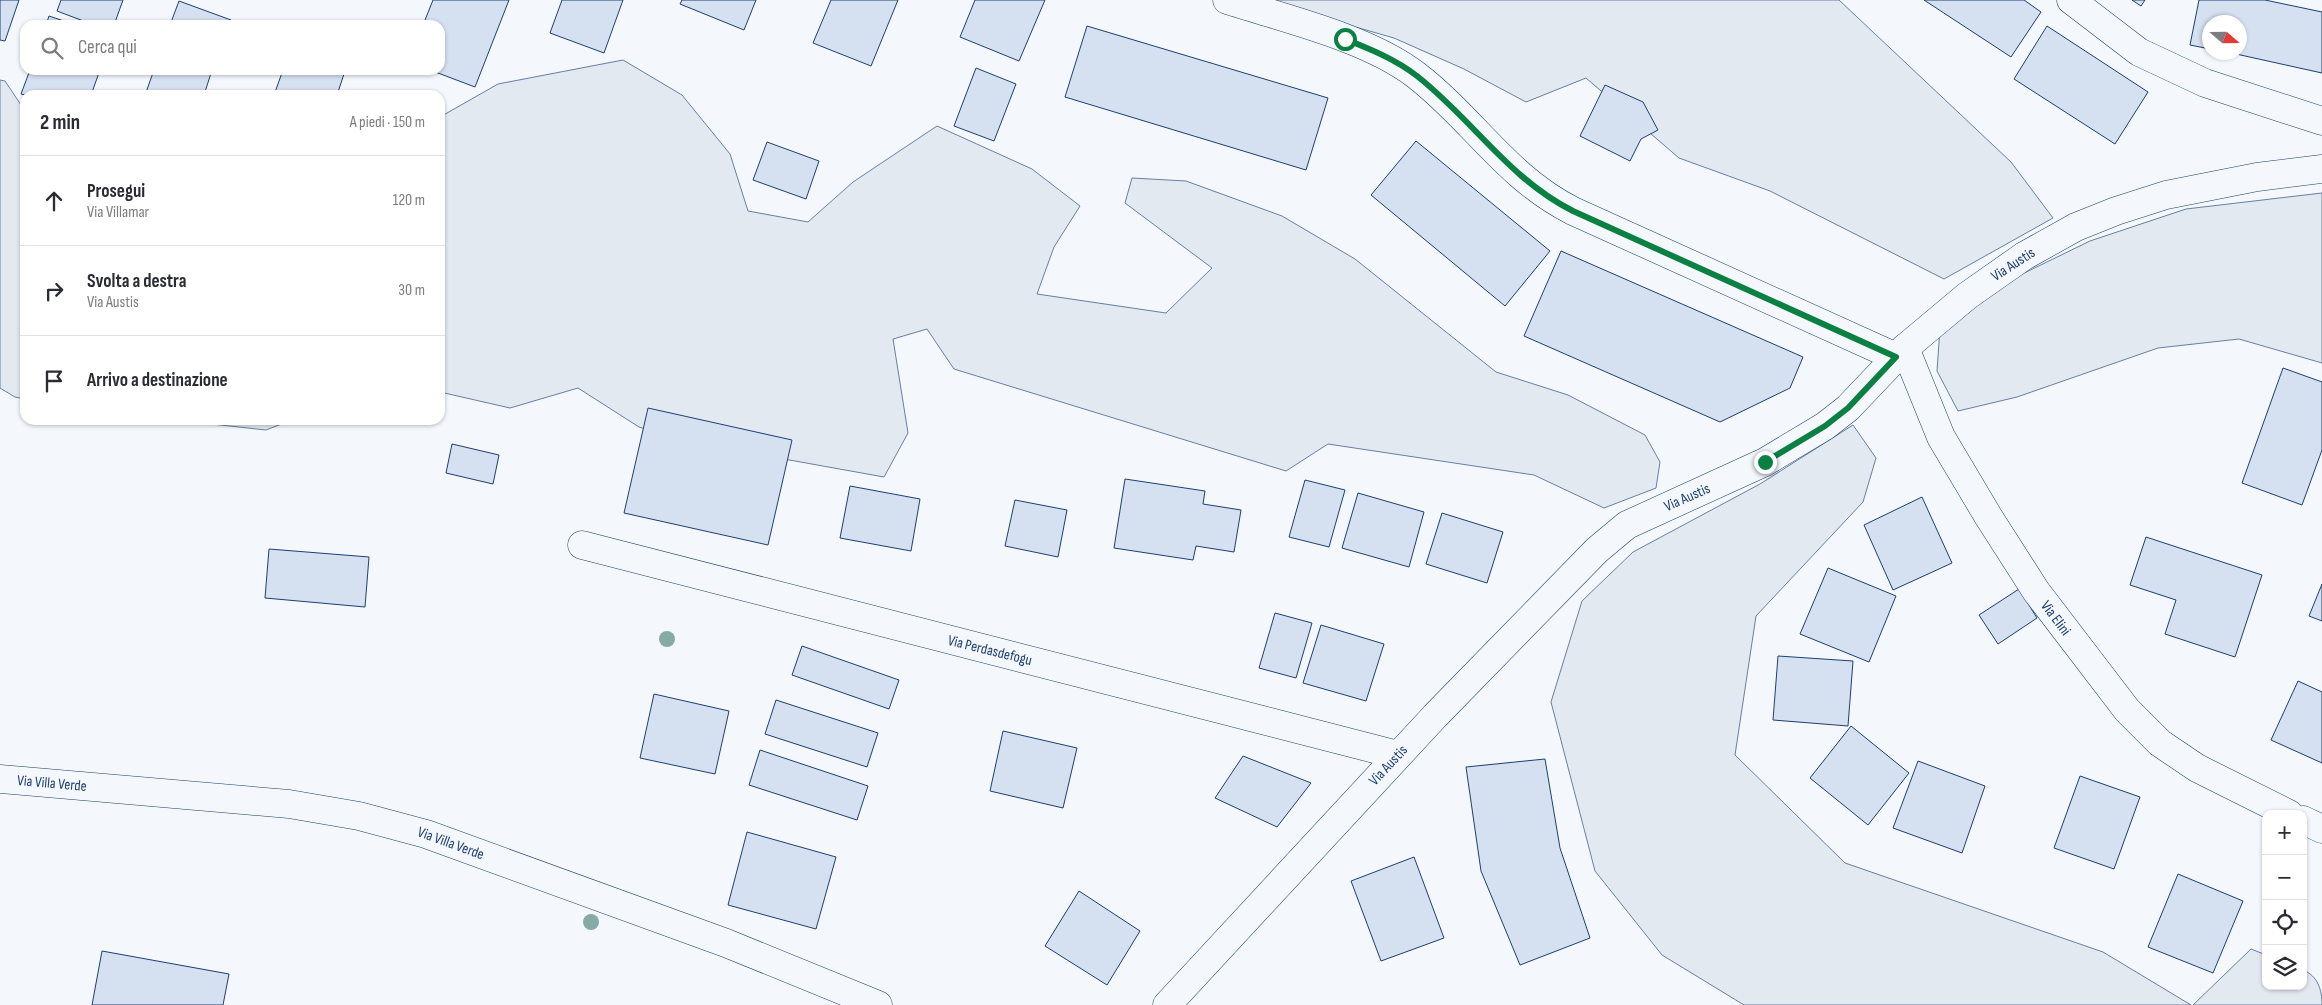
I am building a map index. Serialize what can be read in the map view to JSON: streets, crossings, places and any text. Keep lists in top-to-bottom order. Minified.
{"streets":{"street":["Via Austis","Via Elini","Via Perdasdefogu","Via Villa Verde"]},"crossings":[["Via Austis","Via Elini"],["Via Austis","Via Perdasdefogu"]],"north":"right","page":{"search":"Cerca qui","heading":["2 min","A piedi · 150 m"],"list":[["Prosegui","Via Villamar","120 m"],["Svolta a destra","Via Austis","30 m"],"Arrivo a destinazione"],"map_buttons":["+","−"]}}
